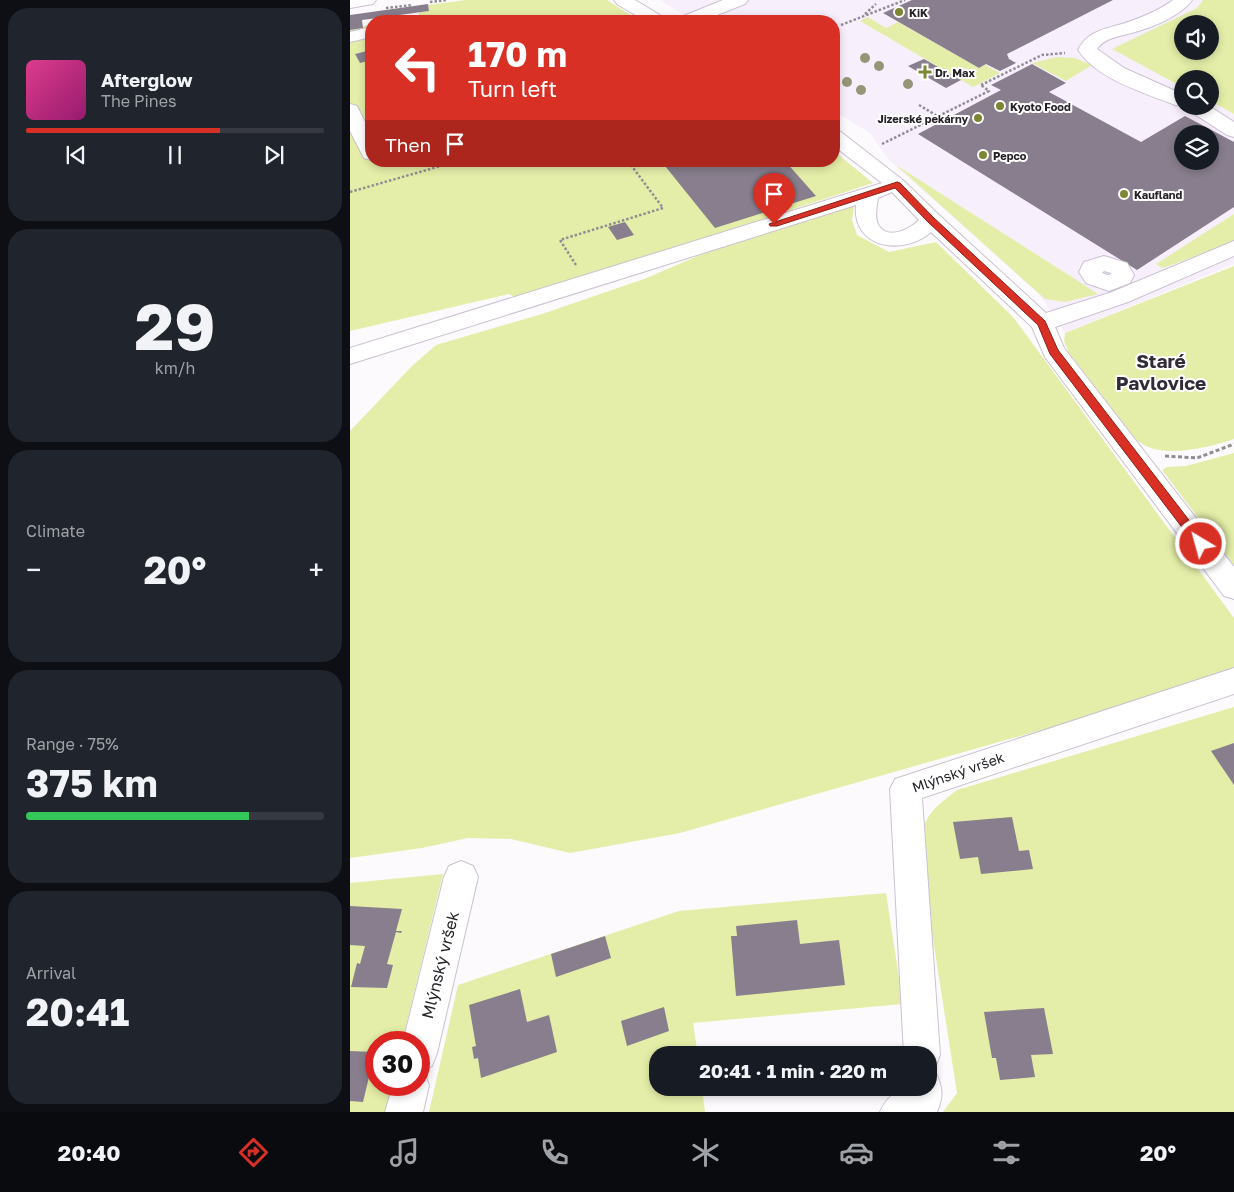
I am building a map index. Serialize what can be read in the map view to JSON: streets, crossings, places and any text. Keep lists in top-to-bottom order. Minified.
{"streets":{"street":["Mlýnský vršek"]},"districts":["Staré Pavlovice"],"places":{"other":["KiK","Kyoto Food","Jizerské pekárny","Pepco","Kaufland"],"health":["Dr. Max"]},"page":{"turn":["170 m","Turn left"],"song":["Afterglow","The Pines"],"then":"Then","tile":[["29","km/h"],"Climate",["Range · 75%","375 km"],["Arrival","20:41"]],"heat":["−","20°","+"],"limit":"30","trip":"20:41 · 1 min · 220 m","tabs":["20:40","20°"]}}
